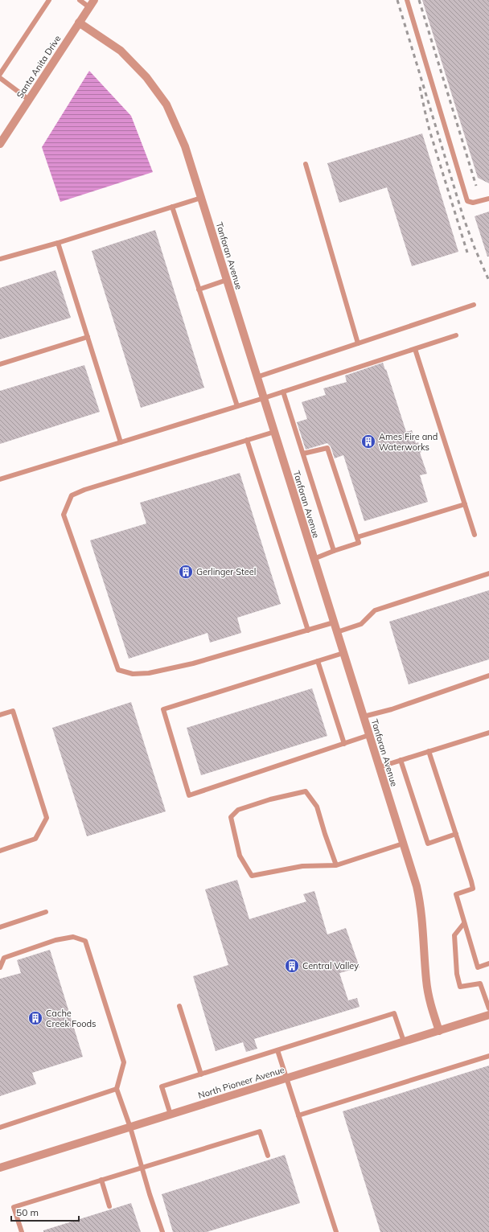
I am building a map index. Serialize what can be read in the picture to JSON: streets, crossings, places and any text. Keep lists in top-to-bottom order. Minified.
{"streets":{"street":["Santa Anita Drive","Tanforan Avenue","North Pioneer Avenue"]},"crossings":[["Santa Anita Drive","Tanforan Avenue"],["Tanforan Avenue","North Pioneer Avenue"]],"places":{"building":["Ames Fire and Waterworks","Gerlinger Steel","Central Valley","Cache Creek Foods"]},"scale_bar":"50 m"}
